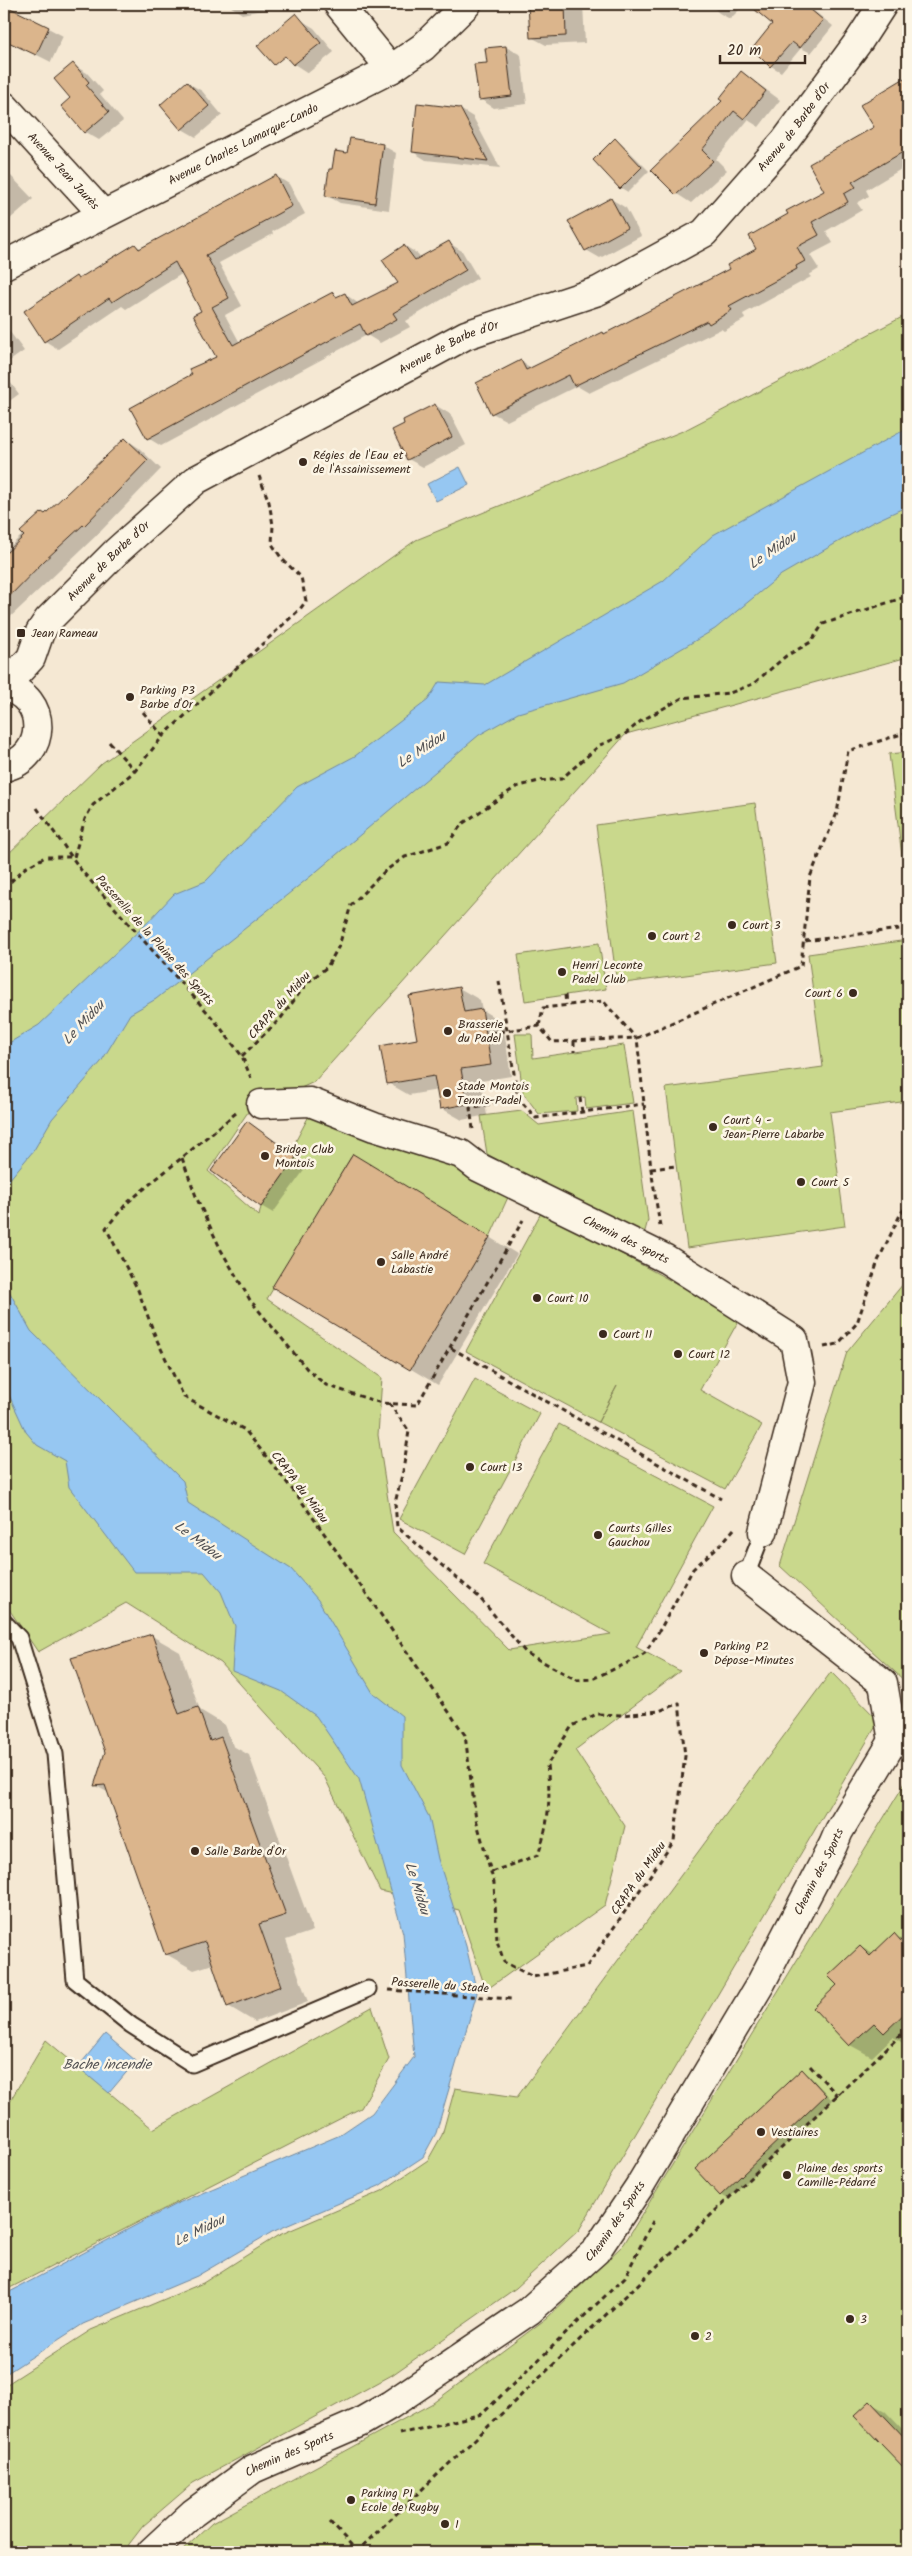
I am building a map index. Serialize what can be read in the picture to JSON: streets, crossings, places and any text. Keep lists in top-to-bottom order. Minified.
{"streets":{"street":["Avenue de Barbe d'Or","Avenue Charles Lamarque-Cando","Avenue Jean Jaurès","Chemin des sports","Chemin des Sports"],"path":["Passerelle de la Plaine des Sports","CRAPA du Midou","Passerelle du Stade"]},"crossings":[["Avenue Charles Lamarque-Cando","Avenue Jean Jaurès"],["Passerelle de la Plaine des Sports","CRAPA du Midou"],["Passerelle de la Plaine des Sports","Chemin des sports"],["CRAPA du Midou","Chemin des sports"]],"water":["Le Midou","Bache incendie"],"places":{"other":["Régies de l'Eau et de l'Assainissement","Parking P3 Barbe d'Or","Court 3","Court 2","Henri Leconte Padel Club","Court 6","Brasserie du Padel","Stade Montois Tennis-Padel","Court 4 - Jean-Pierre Labarbe","Bridge Club Montois","Court 5","Salle André Labastie","Court 10","Court 11","Court 12","Court 13","Courts Gilles Gauchou","Parking P2 Dépose-Minutes","Salle Barbe d'Or","Vestiaires","Plaine des sports Camille-Pédarré","3","2","Parking P1 Ecole de Rugby","1"],"transit":["Jean Rameau"]},"scale_bar":"20 m"}
